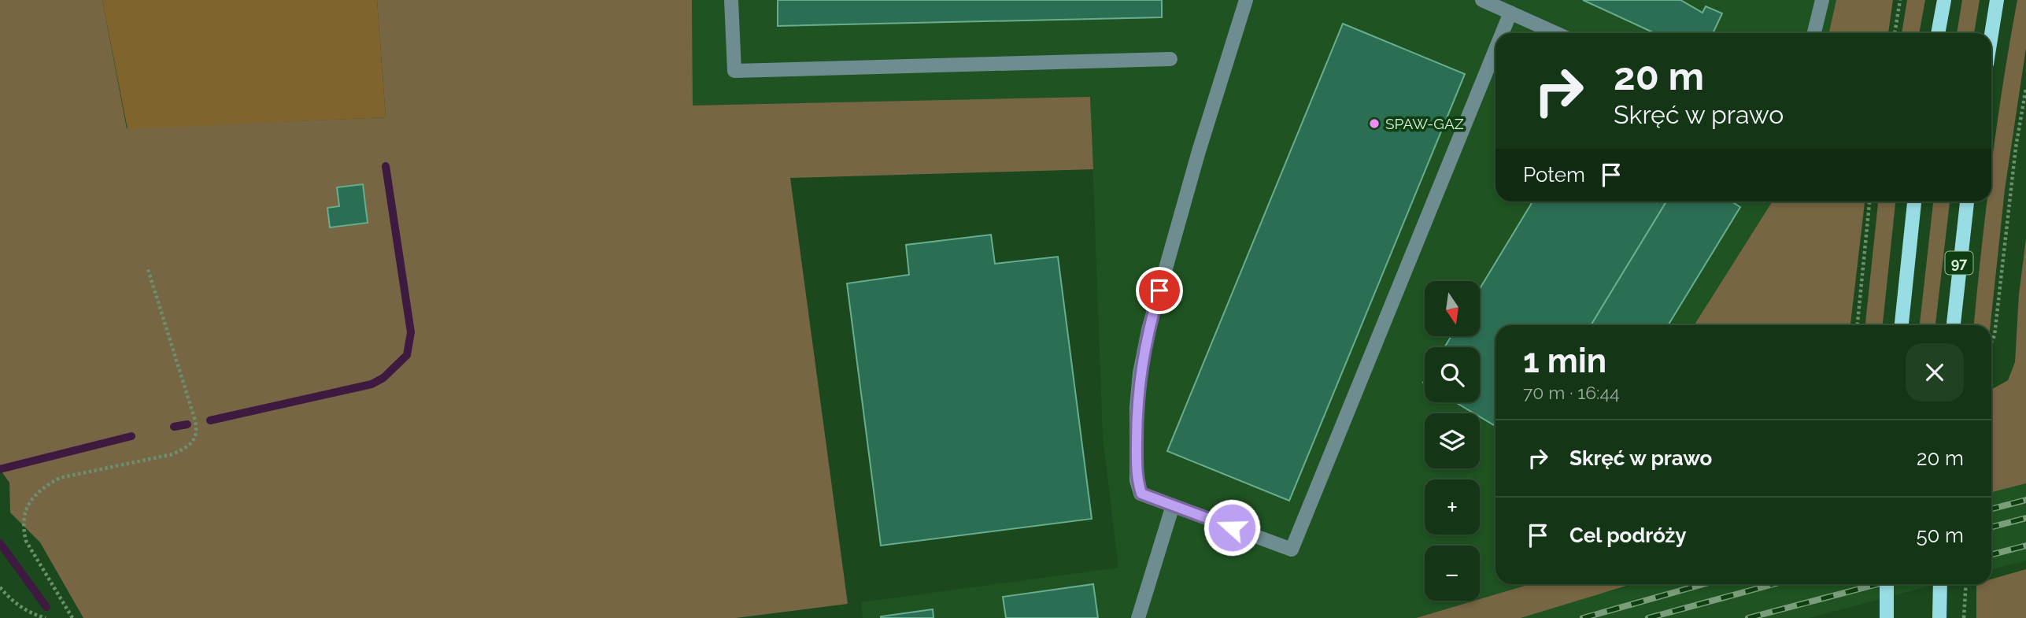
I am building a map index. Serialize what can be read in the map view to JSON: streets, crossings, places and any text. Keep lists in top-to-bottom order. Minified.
{"streets":{"main road":["97"]},"places":["SPAW-GAZ"],"north":"bottom","page":{"turn":["20 m","Skręć w prawo"],"then":"Potem","map_buttons":["+","−"],"heading":["1 min","70 m · 16:44"],"list":[{"name":"Skręć w prawo","value":"20 m"},{"name":"Cel podróży","value":"50 m"}]}}
